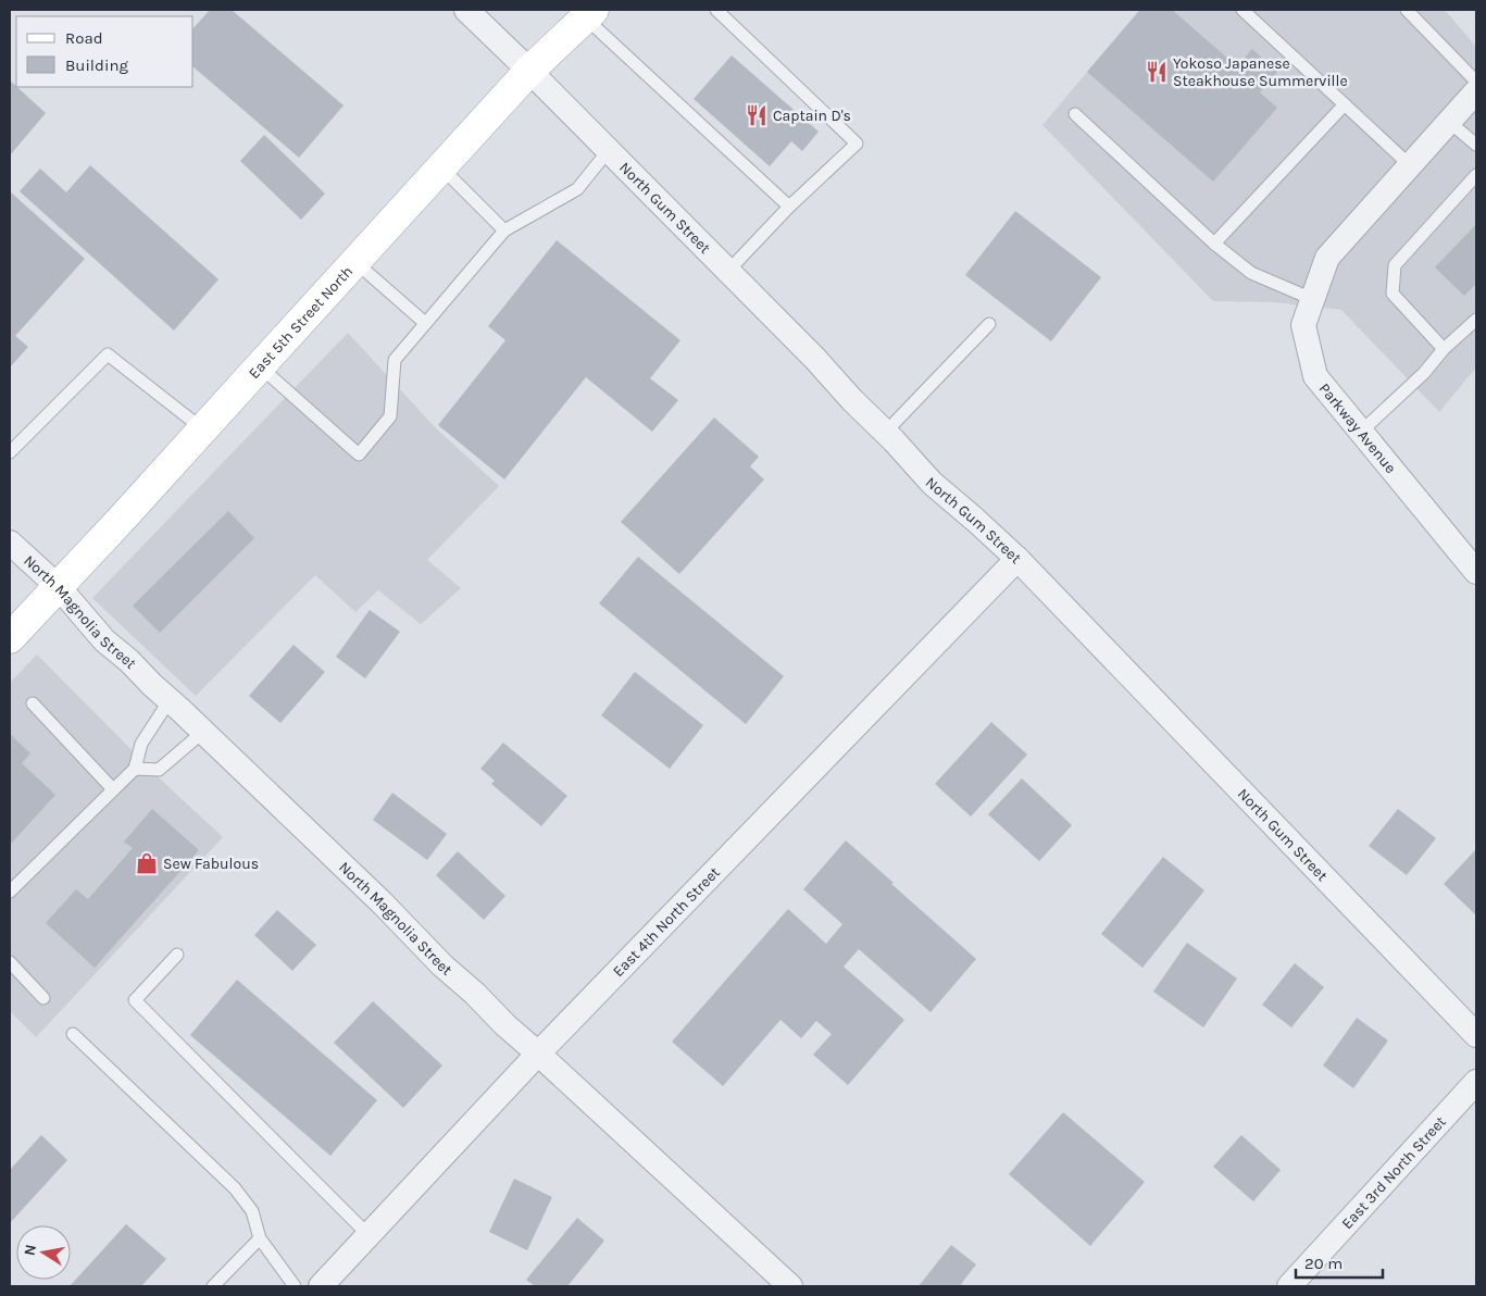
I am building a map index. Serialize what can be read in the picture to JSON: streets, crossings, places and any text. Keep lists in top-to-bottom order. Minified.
{"streets":{"main road":["East 5th Street North"],"street":["North Gum Street","Parkway Avenue","North Magnolia Street","East 4th North Street","East 3rd North Street"]},"crossings":[["North Gum Street","East 5th Street North"],["North Gum Street","East 4th North Street"],["East 5th Street North","North Magnolia Street"],["North Magnolia Street","East 4th North Street"]],"places":{"restaurant":["Yokoso Japanese Steakhouse Summerville","Captain D's"],"shop":["Sew Fabulous"]},"legend":["Road","Building"],"scale_bar":"20 m","north":"left"}
